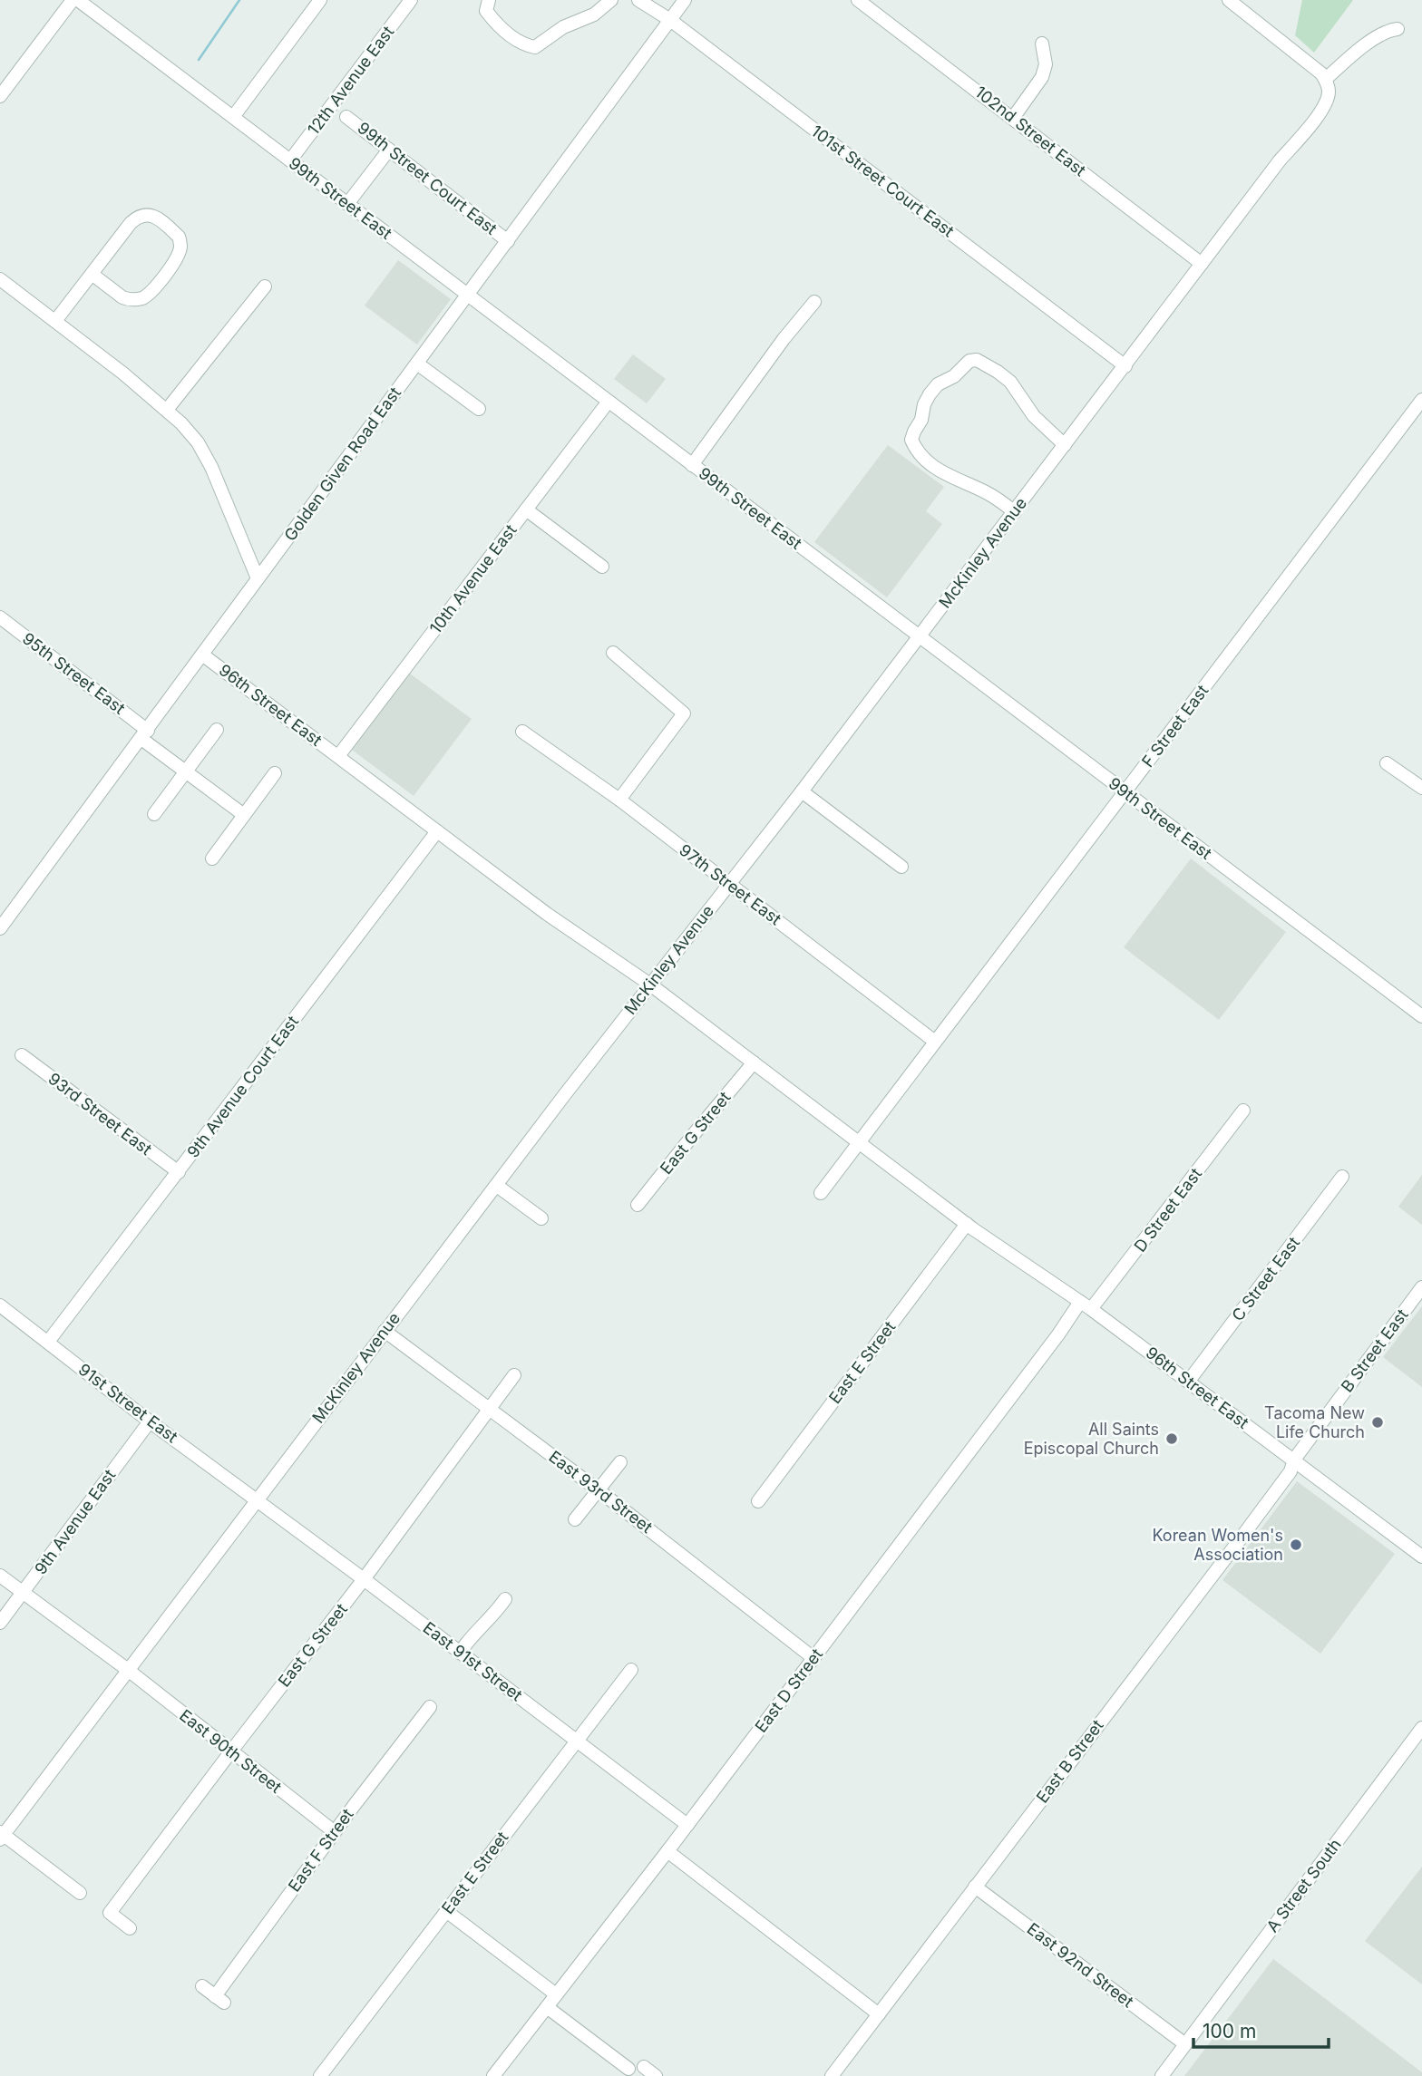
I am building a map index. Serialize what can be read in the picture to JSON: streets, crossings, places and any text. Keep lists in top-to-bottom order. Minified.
{"streets":{"street":["12th Avenue East","102nd Street East","99th Street Court East","101st Street Court East","99th Street East","Golden Given Road East","McKinley Avenue","10th Avenue East","95th Street East","96th Street East","F Street East","97th Street East","9th Avenue Court East","93rd Street East","East G Street","D Street East","C Street East","B Street East","East E Street","91st Street East","East 93rd Street","9th Avenue East","East 91st Street","East D Street","East 90th Street","East B Street","East F Street","A Street South","East 92nd Street"]},"crossings":[["12th Avenue East","99th Street East"],["102nd Street East","McKinley Avenue"],["99th Street Court East","Golden Given Road East"],["101st Street Court East","Golden Given Road East"],["101st Street Court East","McKinley Avenue"],["99th Street East","Golden Given Road East"],["99th Street East","McKinley Avenue"],["99th Street East","10th Avenue East"],["99th Street East","F Street East"],["Golden Given Road East","95th Street East"],["Golden Given Road East","96th Street East"],["McKinley Avenue","96th Street East"],["McKinley Avenue","97th Street East"],["McKinley Avenue","91st Street East"],["McKinley Avenue","East 93rd Street"],["McKinley Avenue","East 91st Street"],["McKinley Avenue","East 90th Street"],["10th Avenue East","96th Street East"],["96th Street East","F Street East"],["96th Street East","9th Avenue Court East"],["96th Street East","East G Street"],["96th Street East","D Street East"],["96th Street East","C Street East"],["96th Street East","East E Street"],["96th Street East","East D Street"],["96th Street East","East B Street"],["F Street East","97th Street East"],["9th Avenue Court East","93rd Street East"],["9th Avenue Court East","91st Street East"],["East G Street","East 93rd Street"],["East G Street","East 91st Street"],["East G Street","East 90th Street"],["D Street East","East D Street"],["B Street East","East B Street"],["East E Street","East 91st Street"],["91st Street East","9th Avenue East"],["91st Street East","East 91st Street"],["East 93rd Street","East D Street"],["9th Avenue East","East 90th Street"],["East 91st Street","East D Street"],["East 90th Street","East F Street"],["East B Street","East 92nd Street"],["A Street South","East 92nd Street"]],"places":["Tacoma New Life Church","All Saints Episcopal Church","Korean Women's Association"],"scale_bar":"100 m"}
